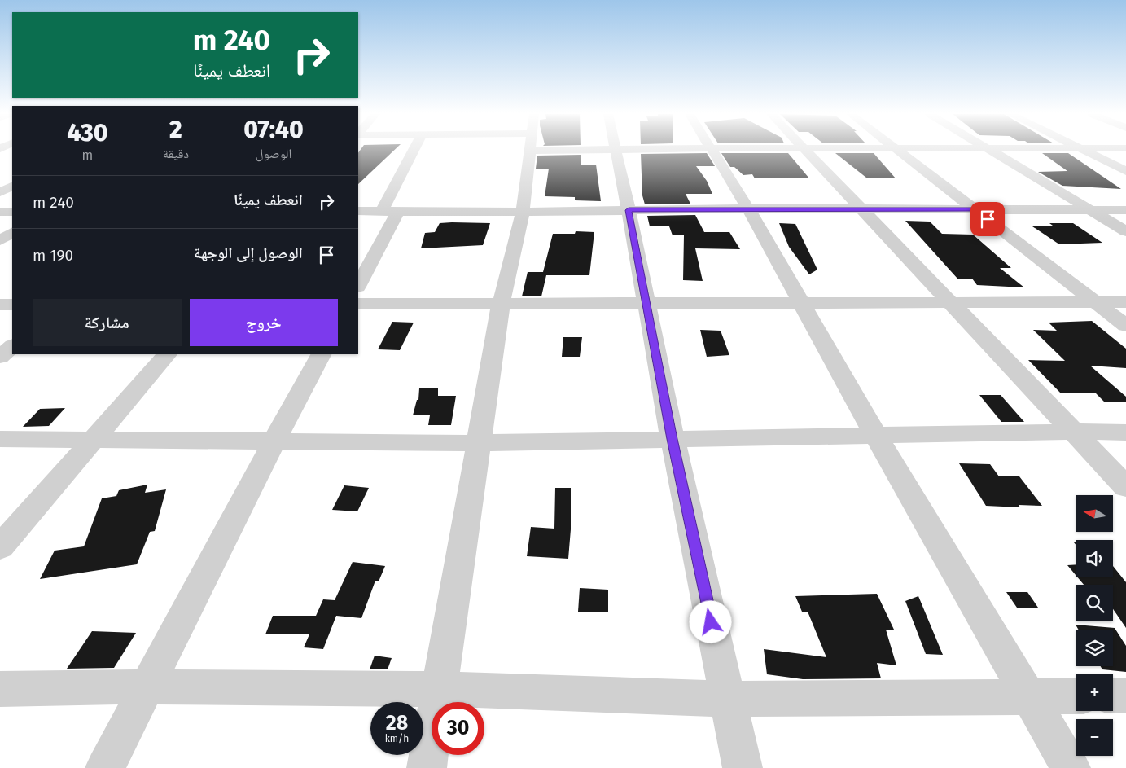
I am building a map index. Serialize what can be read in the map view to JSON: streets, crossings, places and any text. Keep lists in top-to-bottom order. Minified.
{"north":"left","page":{"turn":["240 m","انعطف يمينًا"],"eta":["07:40","الوصول","2","دقيقة","430","m"],"list":[{"name":"انعطف يمينًا","value":"240 m"},{"name":"الوصول إلى الوجهة","value":"190 m"}],"buttons":["خروج","مشاركة"],"map_buttons":["+","−"],"speed":"28 km/h","limit":"30"}}
